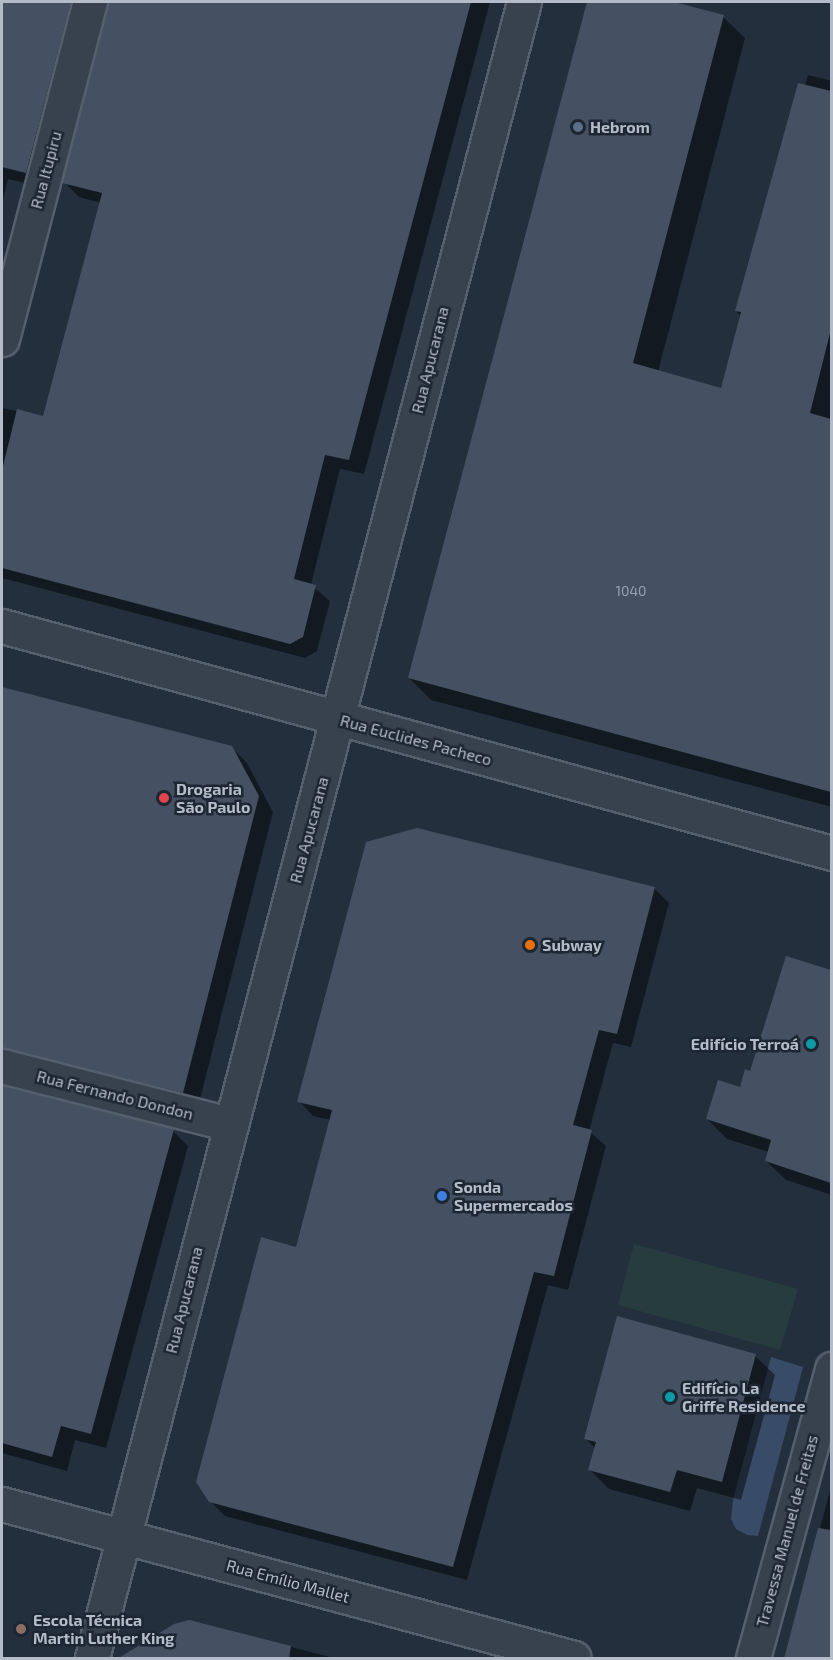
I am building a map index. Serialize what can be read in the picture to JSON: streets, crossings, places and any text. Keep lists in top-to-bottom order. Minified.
{"streets":{"street":["Rua Itupiru","Rua Apucarana","Rua Euclides Pacheco","Rua Fernando Dondon","Travessa Manuel de Freitas","Rua Emílio Mallet"]},"crossings":[["Rua Apucarana","Rua Euclides Pacheco"],["Rua Apucarana","Rua Fernando Dondon"],["Rua Apucarana","Rua Emílio Mallet"]],"places":["Hebrom","Drogaria São Paulo","Subway","Edifício Terroá","Sonda Supermercados","Edifício La Griffe Residence","Escola Técnica Martin Luther King"],"house_numbers":["1040"]}
